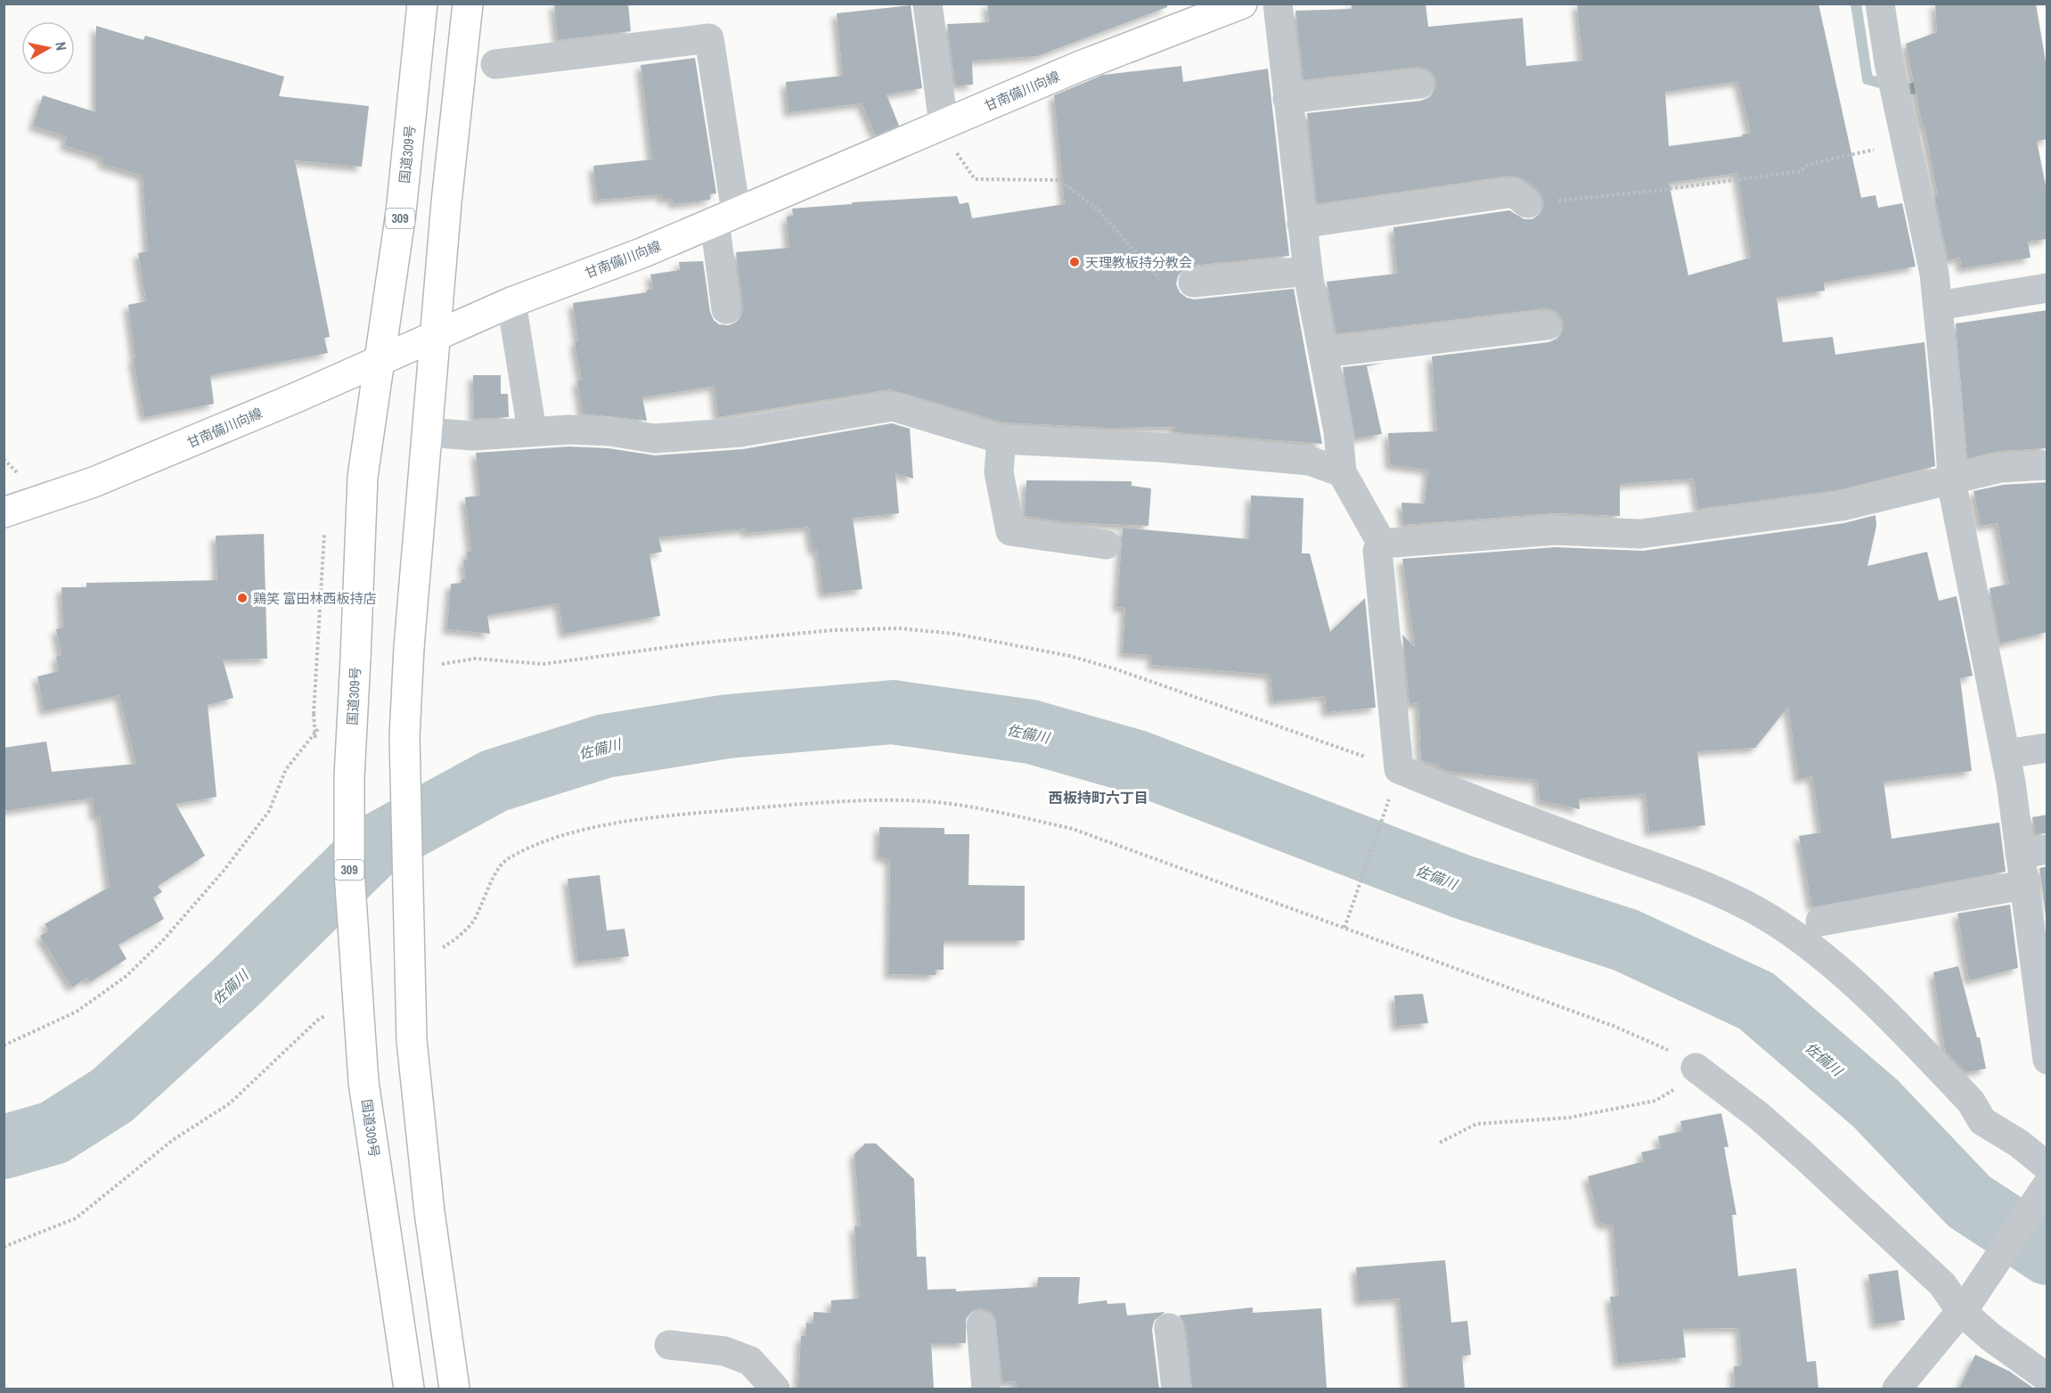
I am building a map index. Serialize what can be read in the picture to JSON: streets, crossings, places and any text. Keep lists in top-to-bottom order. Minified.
{"streets":{"main road":["甘南備川向線","国道309号","309"]},"crossings":[["甘南備川向線","国道309号"]],"districts":["西板持町六丁目"],"water":["佐備川"],"places":["天理教板持分教会","鶏笑 富田林西板持店"],"north":"right"}
